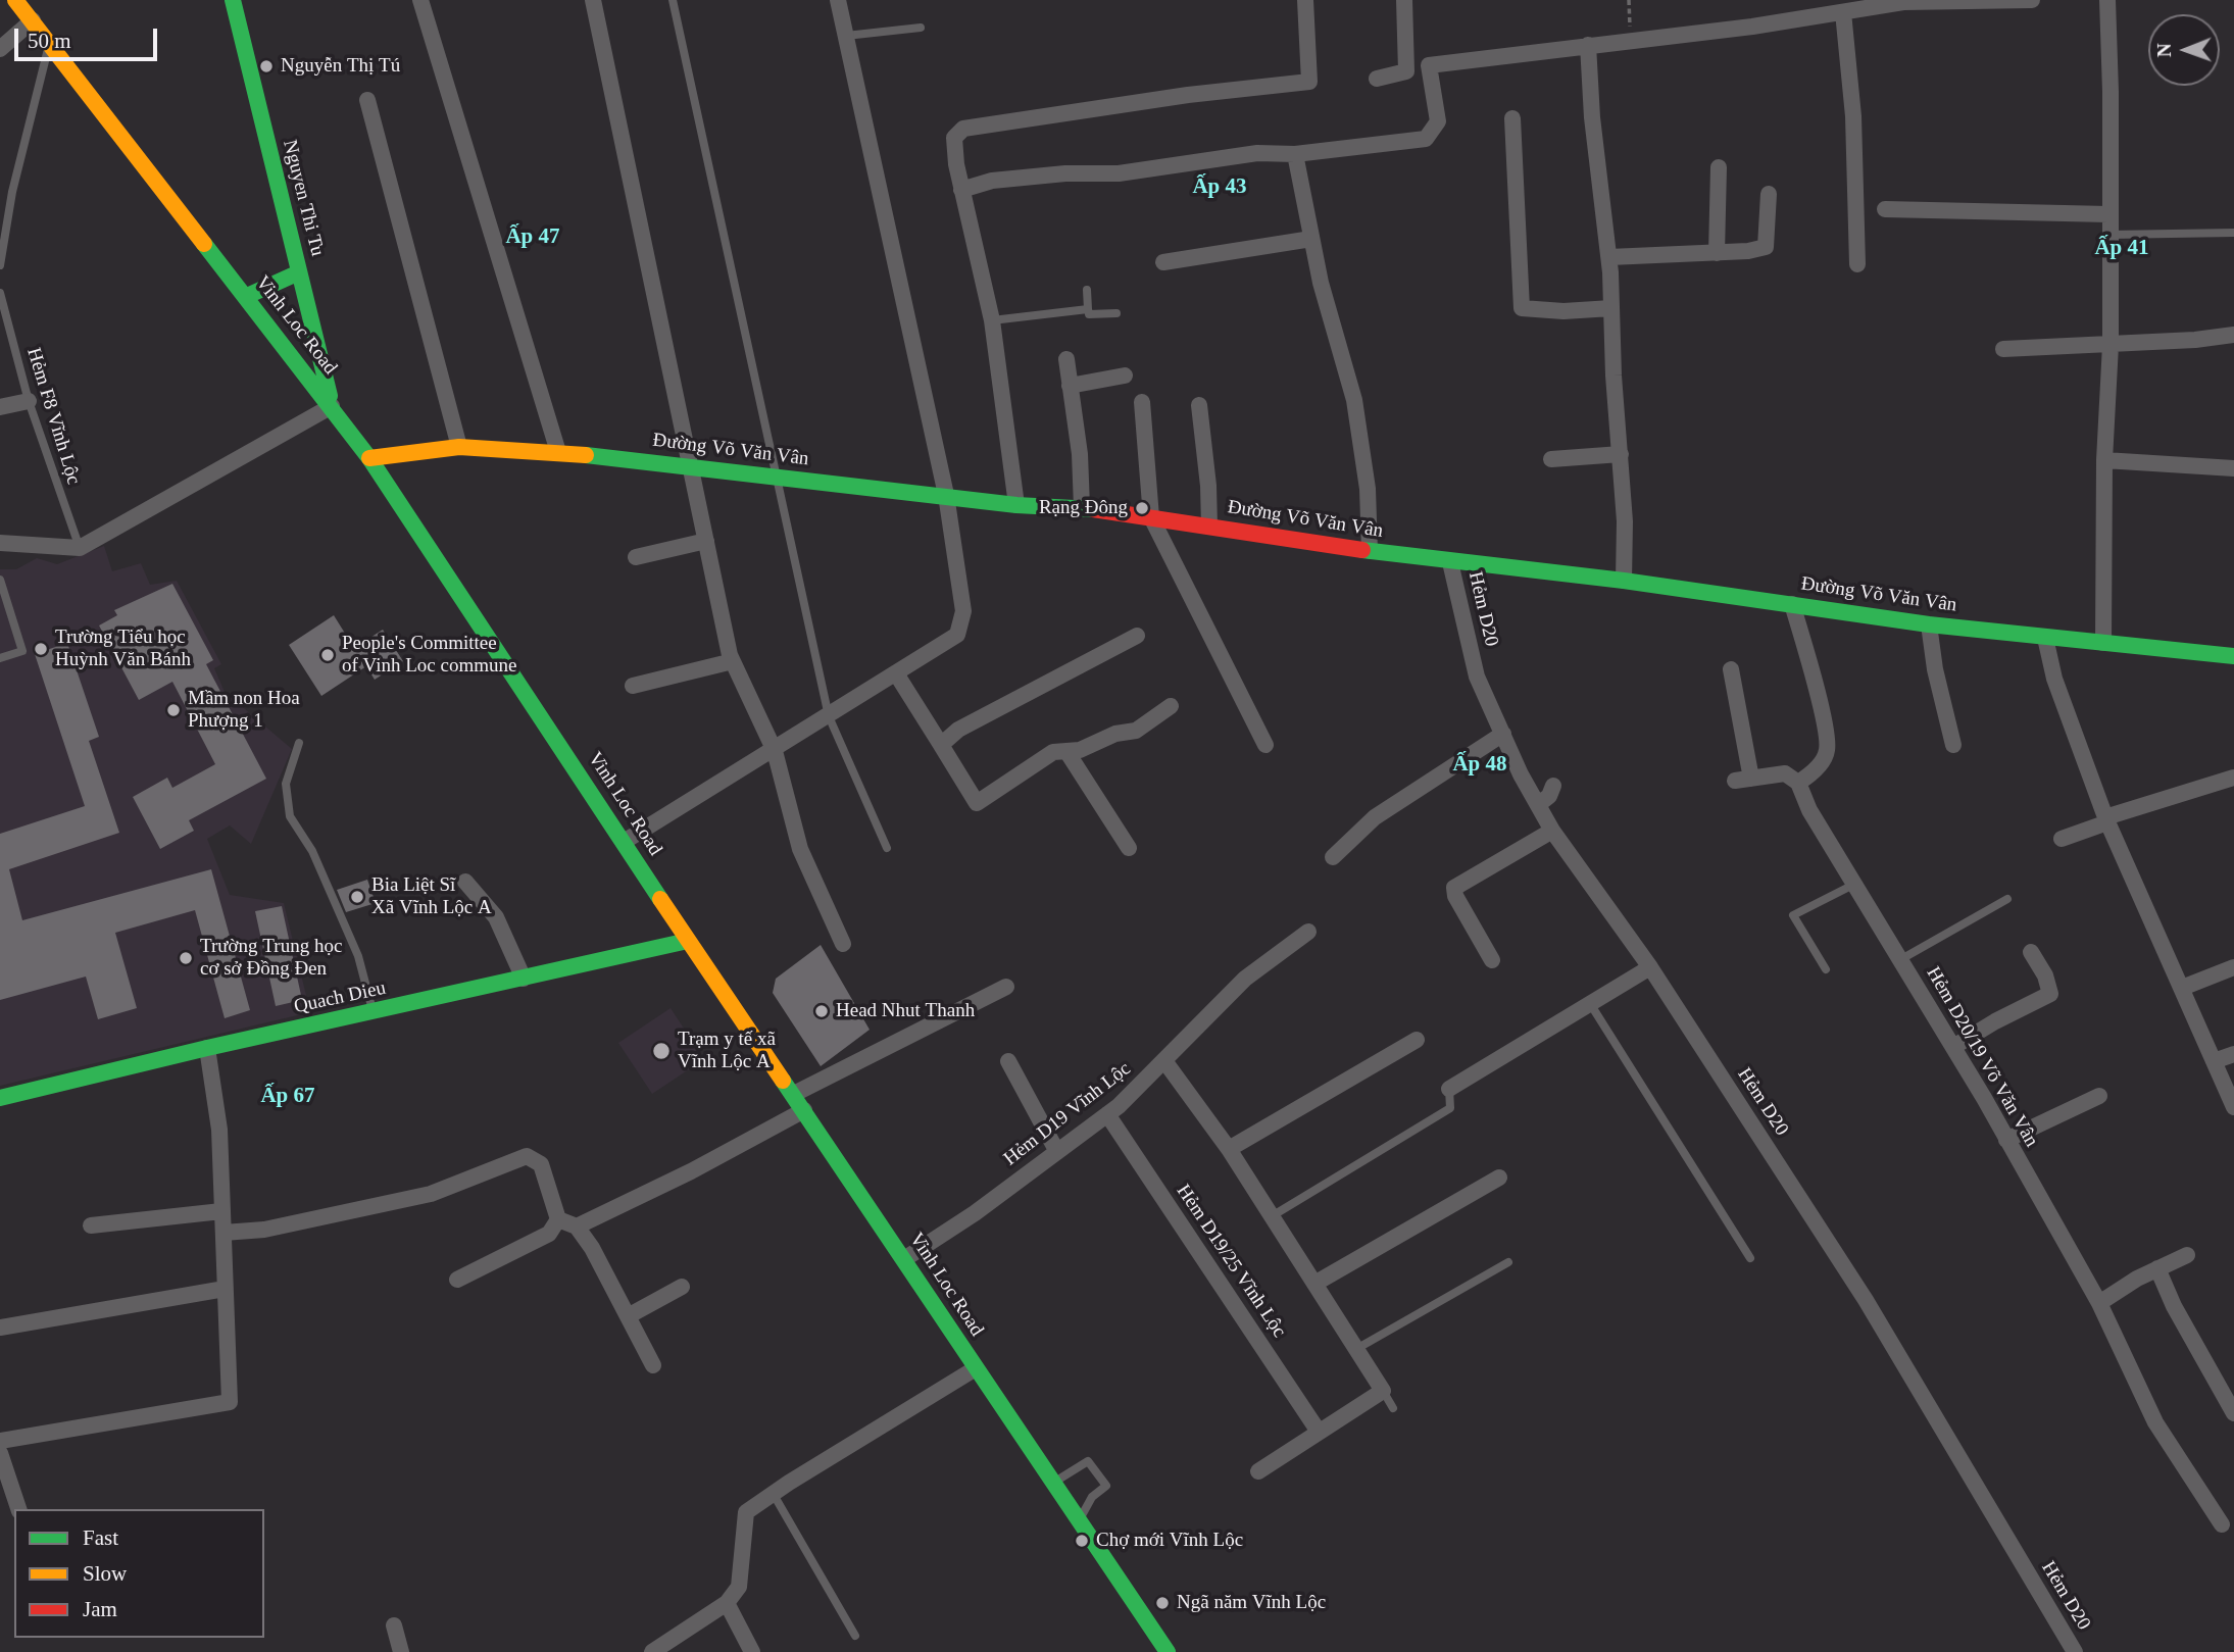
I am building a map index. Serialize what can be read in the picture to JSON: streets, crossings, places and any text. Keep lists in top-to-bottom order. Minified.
{"streets":{"main road":["Nguyen Thi Tu","Vinh Loc Road","Đường Võ Văn Vân","Quach Dieu"],"street":["Hẻm D20","Hẻm D20/19 Võ Văn Vân","Hẻm D19 Vĩnh Lộc","Hẻm D19/25 Vĩnh Lộc"],"lane":["Hẻm F8 Vĩnh Lộc"]},"crossings":[["Nguyen Thi Tu","Vinh Loc Road"],["Vinh Loc Road","Đường Võ Văn Vân"],["Vinh Loc Road","Quach Dieu"],["Vinh Loc Road","Hẻm D19 Vĩnh Lộc"],["Đường Võ Văn Vân","Hẻm D20"],["Hẻm D19 Vĩnh Lộc","Hẻm D19/25 Vĩnh Lộc"]],"districts":["Ấp 43","Ấp 47","Ấp 41","Ấp 48","Ấp 67"],"places":["Nguyễn Thị Tú","Rạng Đông","Trường Tiểu học Huỳnh Văn Bánh","People's Committee of Vinh Loc commune","Mầm non Hoa Phượng 1","Bia Liệt Sĩ Xã Vĩnh Lộc A","Trường Trung học cơ sở Đồng Đen","Head Nhut Thanh","Trạm y tế xã Vĩnh Lộc A","Chợ mới Vĩnh Lộc","Ngã năm Vĩnh Lộc"],"legend":["Fast","Slow","Jam"],"scale_bar":"50 m","north":"left"}
